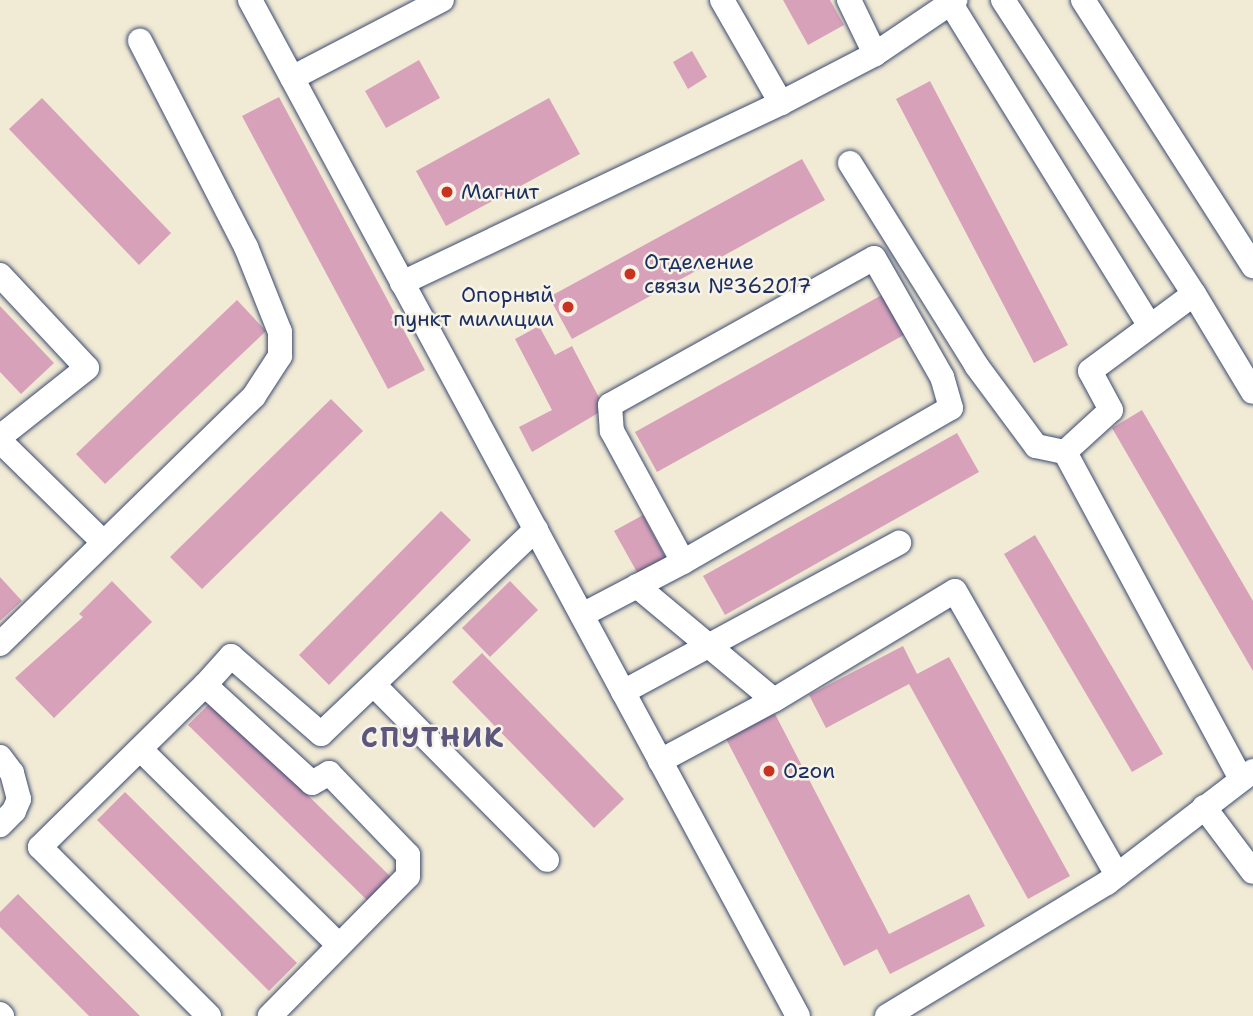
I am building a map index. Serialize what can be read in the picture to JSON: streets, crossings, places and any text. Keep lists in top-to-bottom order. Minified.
{"districts":["СПУТНИК"],"places":["Магнит","Отделение связи №362017","Опорный пункт милиции","Ozon"]}
